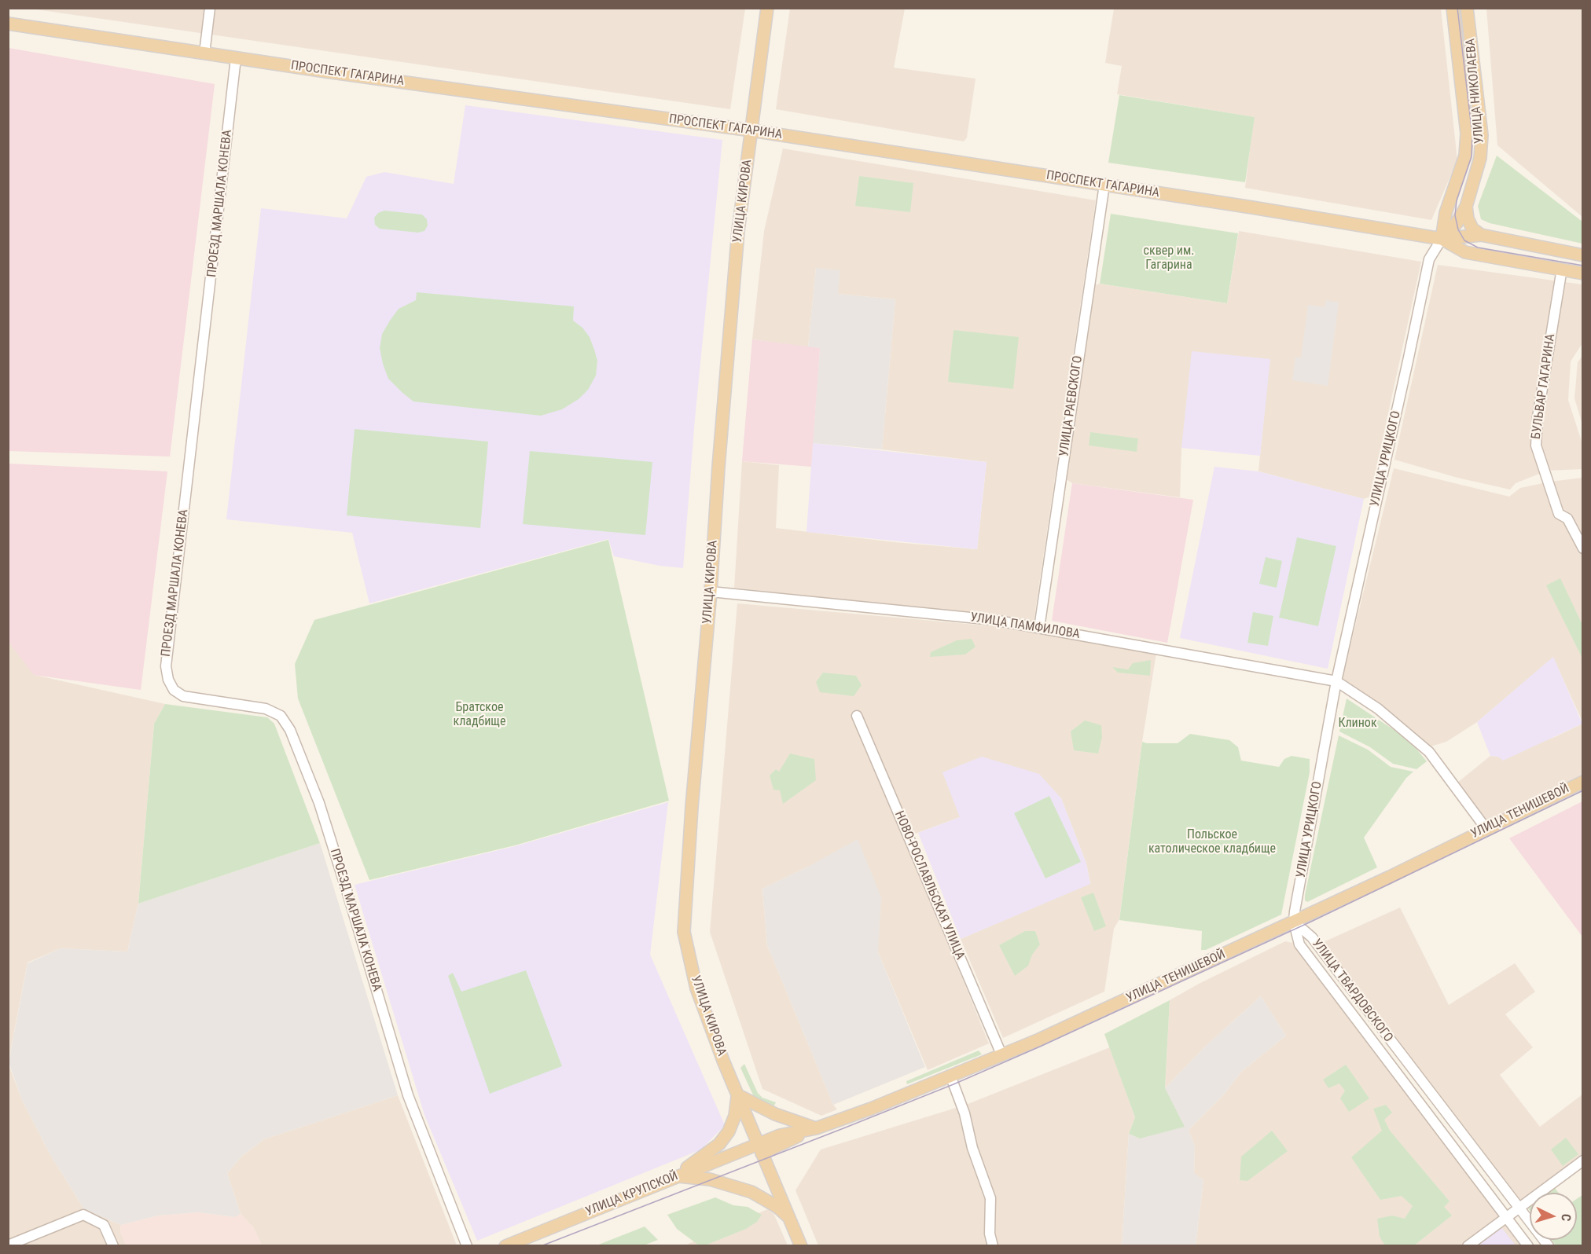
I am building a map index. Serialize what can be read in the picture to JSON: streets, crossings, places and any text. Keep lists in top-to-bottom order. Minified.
{"streets":{"main road":["ПРОСПЕКТ ГАГАРИНА","УЛИЦА НИКОЛАЕВА","УЛИЦА КИРОВА","УЛИЦА ТЕНИШЕВОЙ","УЛИЦА КРУПСКОЙ"],"street":["ПРОЕЗД МАРШАЛА КОНЕВА","БУЛЬВАР ГАГАРИНА","УЛИЦА РАЕВСКОГО","УЛИЦА УРИЦКОГО","УЛИЦА ПАМФИЛОВА","НОВО-РОСЛАВЛЬСКАЯ УЛИЦА","УЛИЦА ТВАРДОВСКОГО"]},"crossings":[["ПРОСПЕКТ ГАГАРИНА","УЛИЦА НИКОЛАЕВА"],["ПРОСПЕКТ ГАГАРИНА","УЛИЦА КИРОВА"],["ПРОСПЕКТ ГАГАРИНА","ПРОЕЗД МАРШАЛА КОНЕВА"],["ПРОСПЕКТ ГАГАРИНА","БУЛЬВАР ГАГАРИНА"],["ПРОСПЕКТ ГАГАРИНА","УЛИЦА РАЕВСКОГО"],["ПРОСПЕКТ ГАГАРИНА","УЛИЦА УРИЦКОГО"],["УЛИЦА НИКОЛАЕВА","УЛИЦА УРИЦКОГО"],["УЛИЦА КИРОВА","УЛИЦА ПАМФИЛОВА"],["УЛИЦА КИРОВА","УЛИЦА ТЕНИШЕВОЙ"],["УЛИЦА КИРОВА","УЛИЦА КРУПСКОЙ"],["УЛИЦА РАЕВСКОГО","УЛИЦА ПАМФИЛОВА"],["УЛИЦА УРИЦКОГО","УЛИЦА ПАМФИЛОВА"],["УЛИЦА УРИЦКОГО","УЛИЦА ТЕНИШЕВОЙ"],["УЛИЦА УРИЦКОГО","УЛИЦА ТВАРДОВСКОГО"],["УЛИЦА ТЕНИШЕВОЙ","НОВО-РОСЛАВЛЬСКАЯ УЛИЦА"],["УЛИЦА ТЕНИШЕВОЙ","УЛИЦА ТВАРДОВСКОГО"],["УЛИЦА ТЕНИШЕВОЙ","УЛИЦА КРУПСКОЙ"]],"parks":["сквер им. Гагарина","Братское кладбище","Клинок","Польское католическое кладбище"],"north":"right"}
